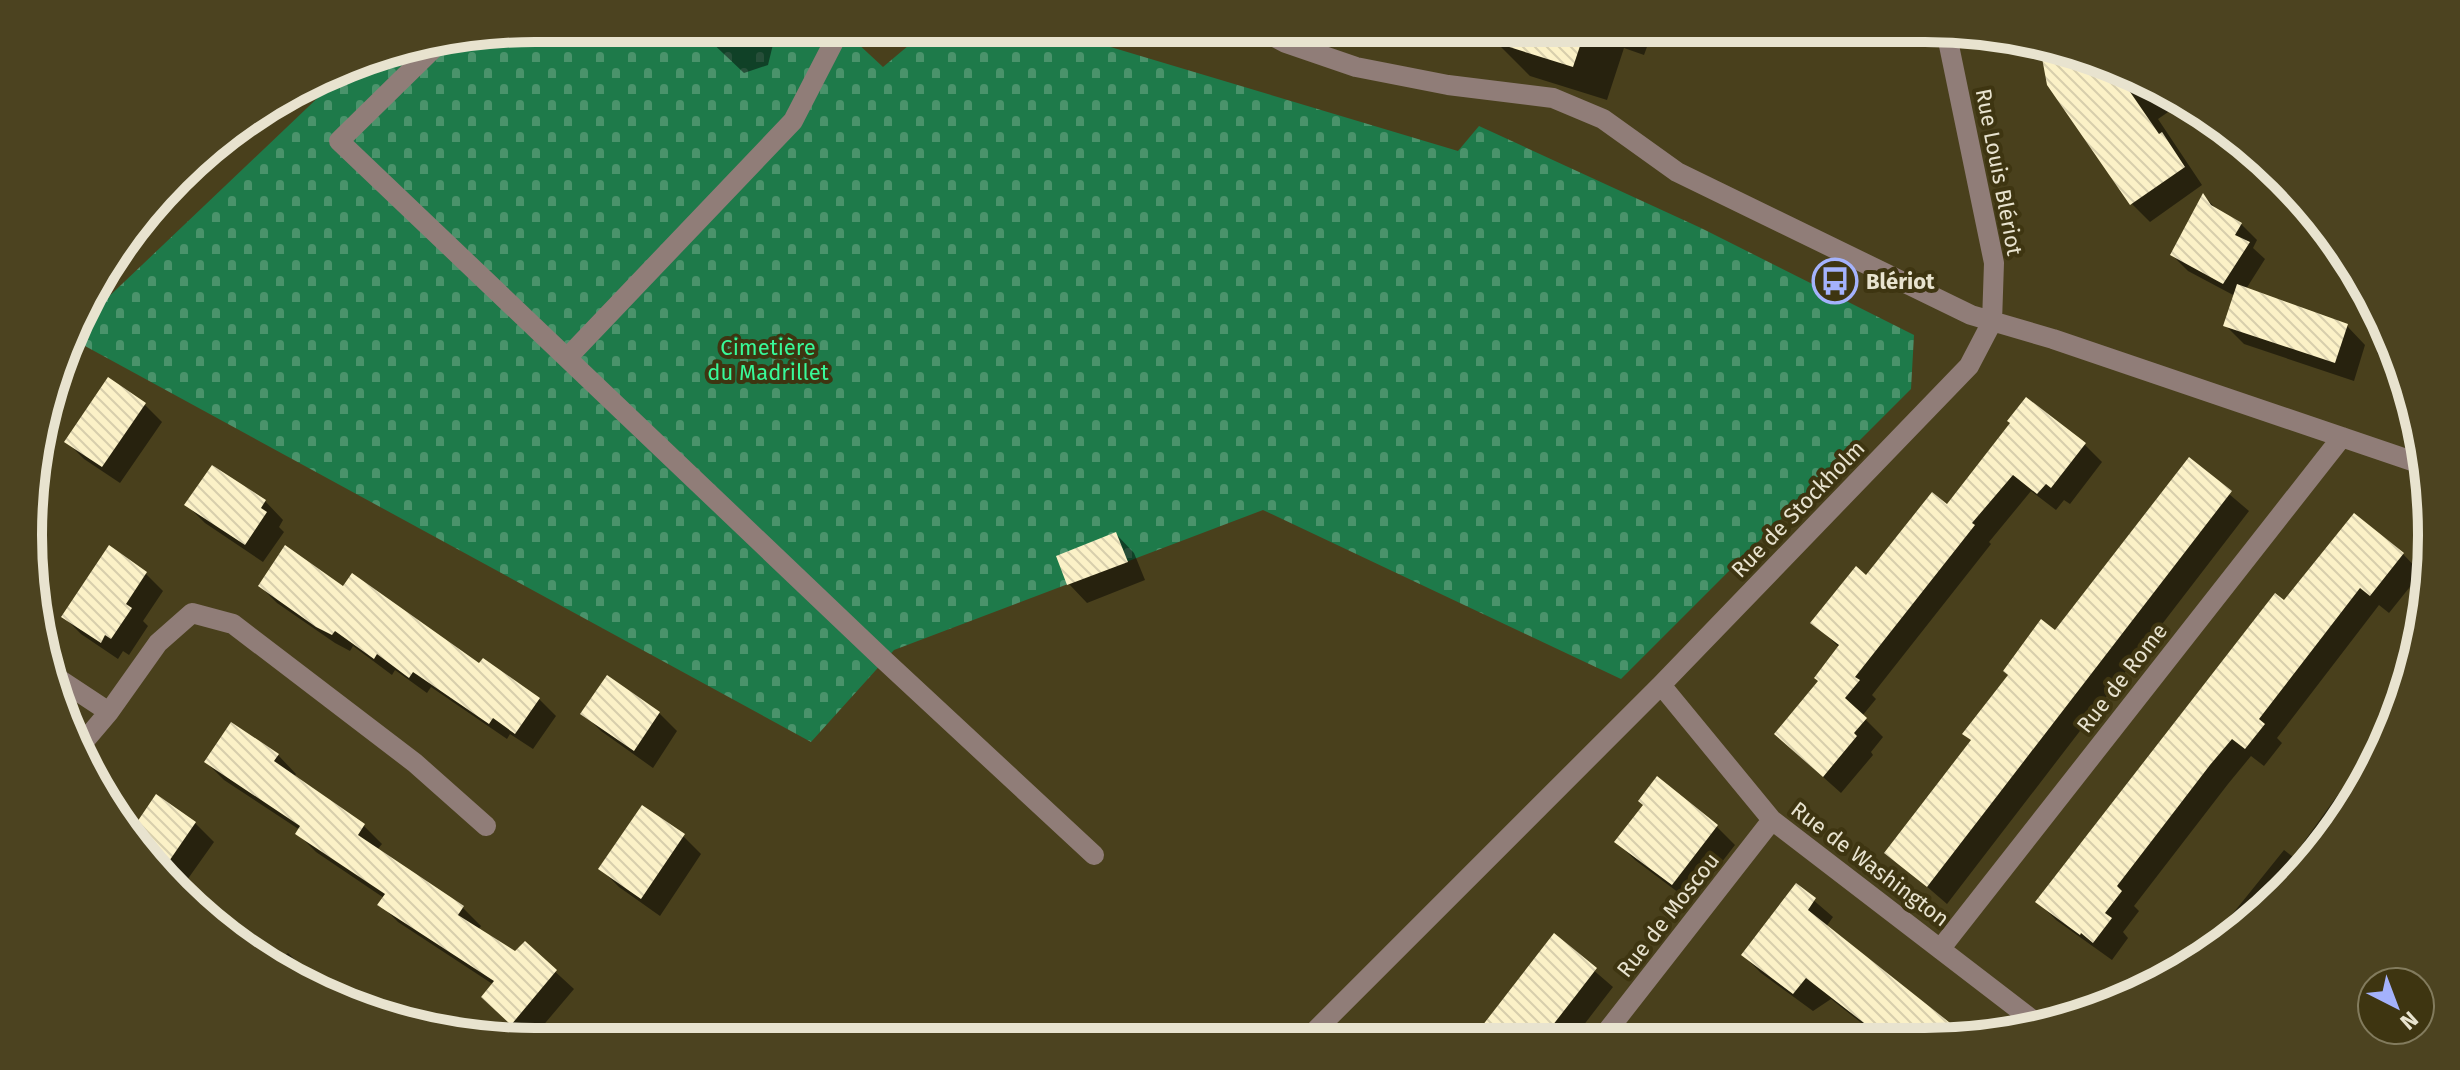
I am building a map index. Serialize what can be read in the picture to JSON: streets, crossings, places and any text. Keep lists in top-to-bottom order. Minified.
{"streets":{"street":["Rue Louis Blériot","Rue de Stockholm","Rue de Rome","Rue de Washington","Rue de Moscou"]},"crossings":[["Rue Louis Blériot","Rue de Stockholm"],["Rue de Stockholm","Rue de Washington"],["Rue de Rome","Rue de Washington"],["Rue de Washington","Rue de Moscou"]],"parks":["Cimetière du Madrillet"],"places":{"bus stop":["Blériot"]},"north":"bottom right"}
